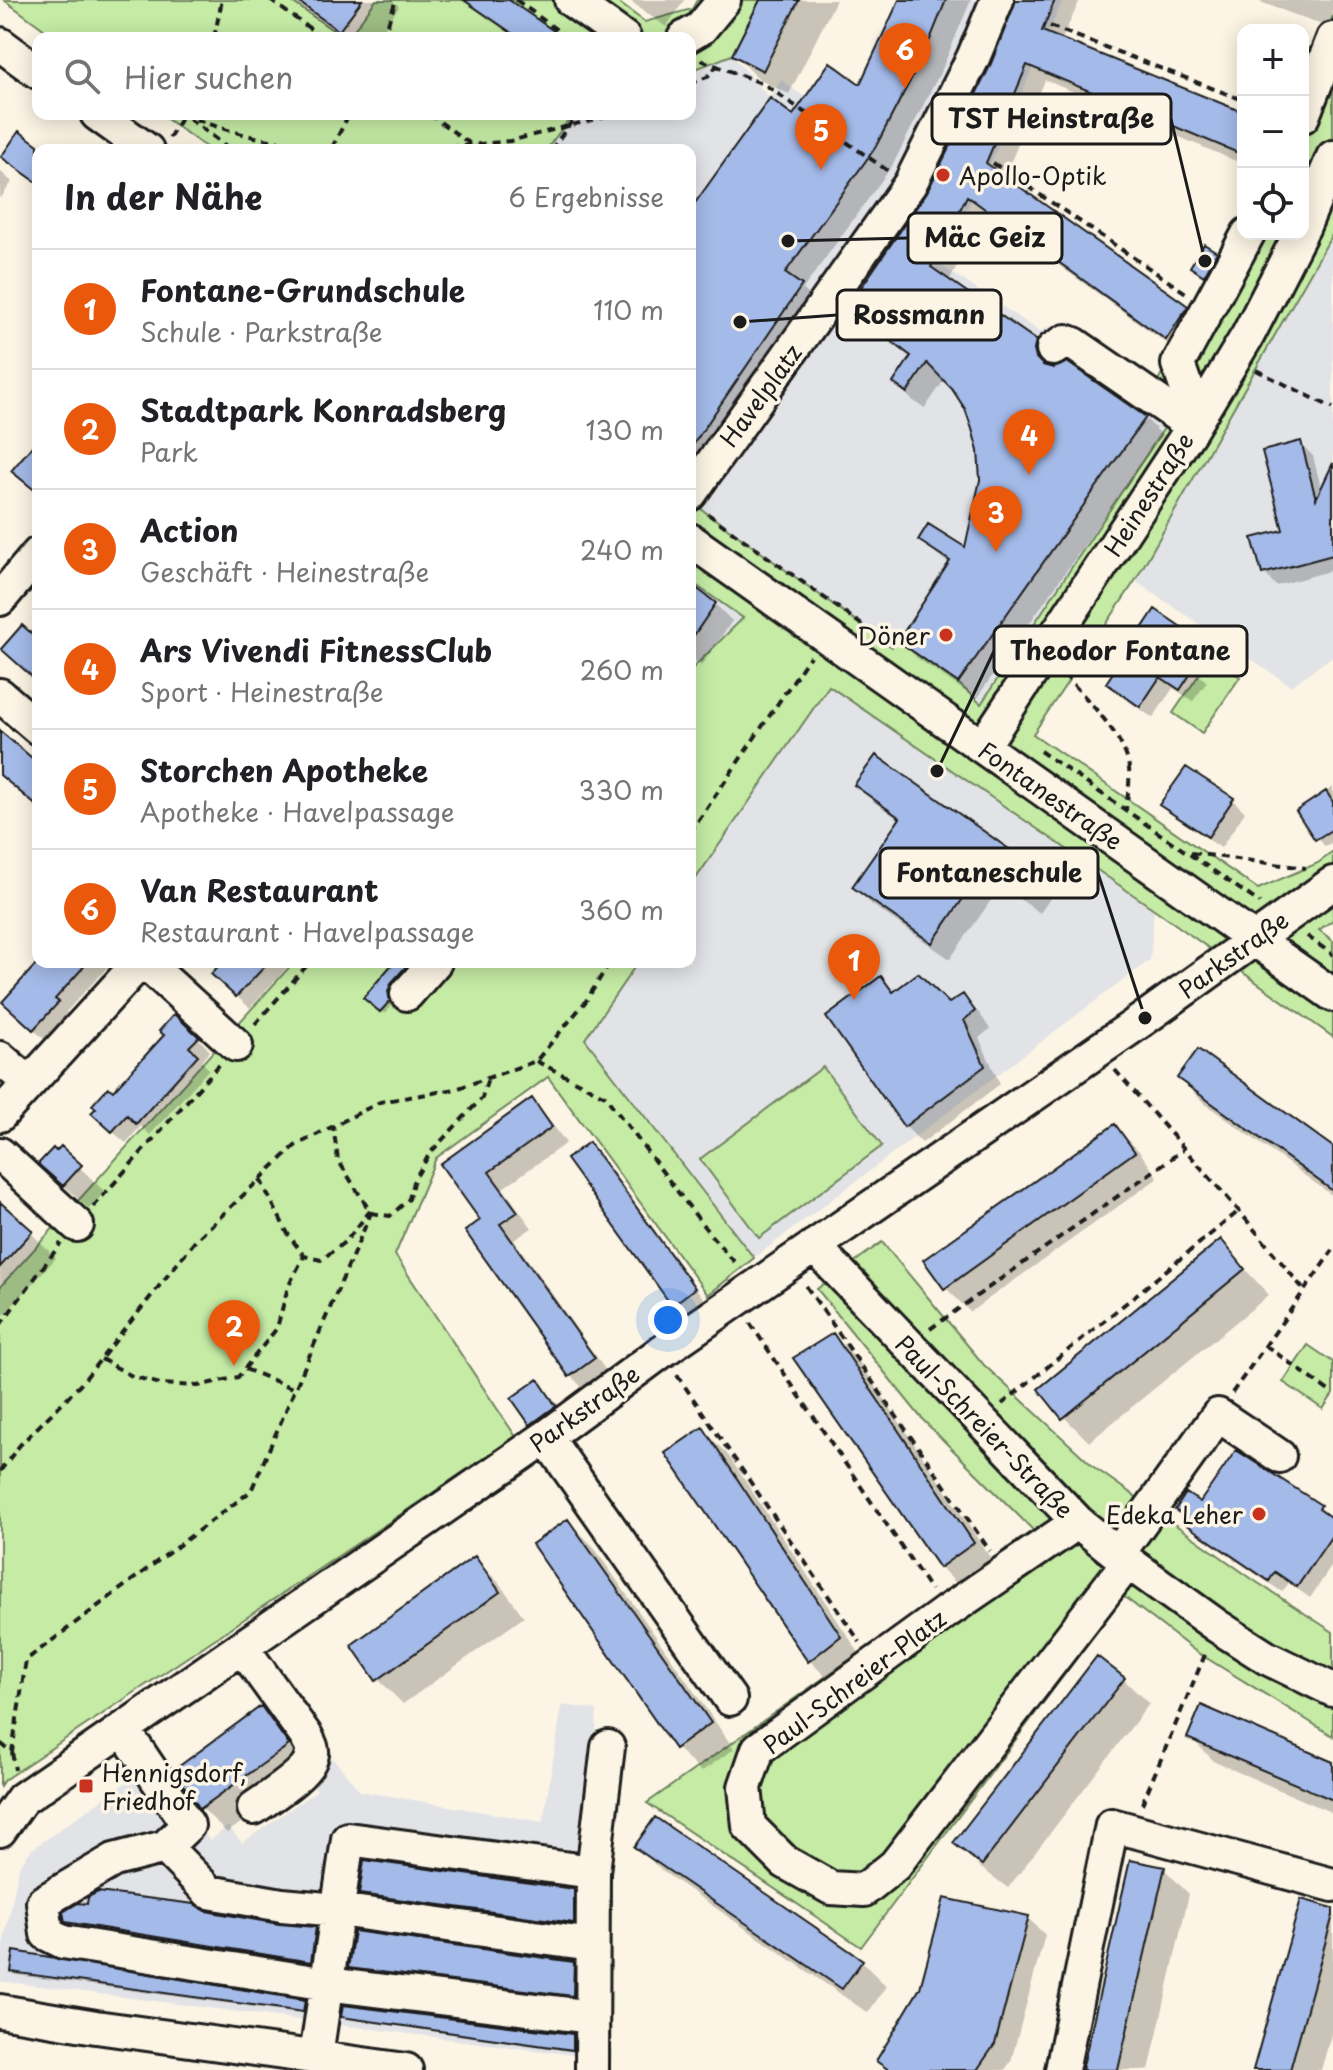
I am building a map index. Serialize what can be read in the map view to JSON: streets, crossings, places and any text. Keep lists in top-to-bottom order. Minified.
{"streets":{"street":["Havelplatz","Heinestraße","Fontanestraße","Parkstraße","Paul-Schreier-Straße","Paul-Schreier-Platz"]},"crossings":[["Heinestraße","Fontanestraße"],["Fontanestraße","Parkstraße"],["Parkstraße","Paul-Schreier-Straße"],["Paul-Schreier-Straße","Paul-Schreier-Platz"]],"places":{"other":["Apollo-Optik","Mäc Geiz","TST Heinstraße","Rossmann","Döner","Theodor Fontane","Fontaneschule","Edeka Leher"],"transit":["Hennigsdorf, Friedhof"]},"page":{"pins":["6","5","4","3","1","2"],"map_buttons":["+","−"],"search":"Hier suchen","heading":["In der Nähe","6 Ergebnisse"],"list":[{"mark":"1","name":"Fontane-Grundschule","note":"Schule · Parkstraße","value":"110 m"},{"mark":"2","name":"Stadtpark Konradsberg","note":"Park","value":"130 m"},{"mark":"3","name":"Action","note":"Geschäft · Heinestraße","value":"240 m"},{"mark":"4","name":"Ars Vivendi FitnessClub","note":"Sport · Heinestraße","value":"260 m"},{"mark":"5","name":"Storchen Apotheke","note":"Apotheke · Havelpassage","value":"330 m"},{"mark":"6","name":"Van Restaurant","note":"Restaurant · Havelpassage","value":"360 m"}]}}
